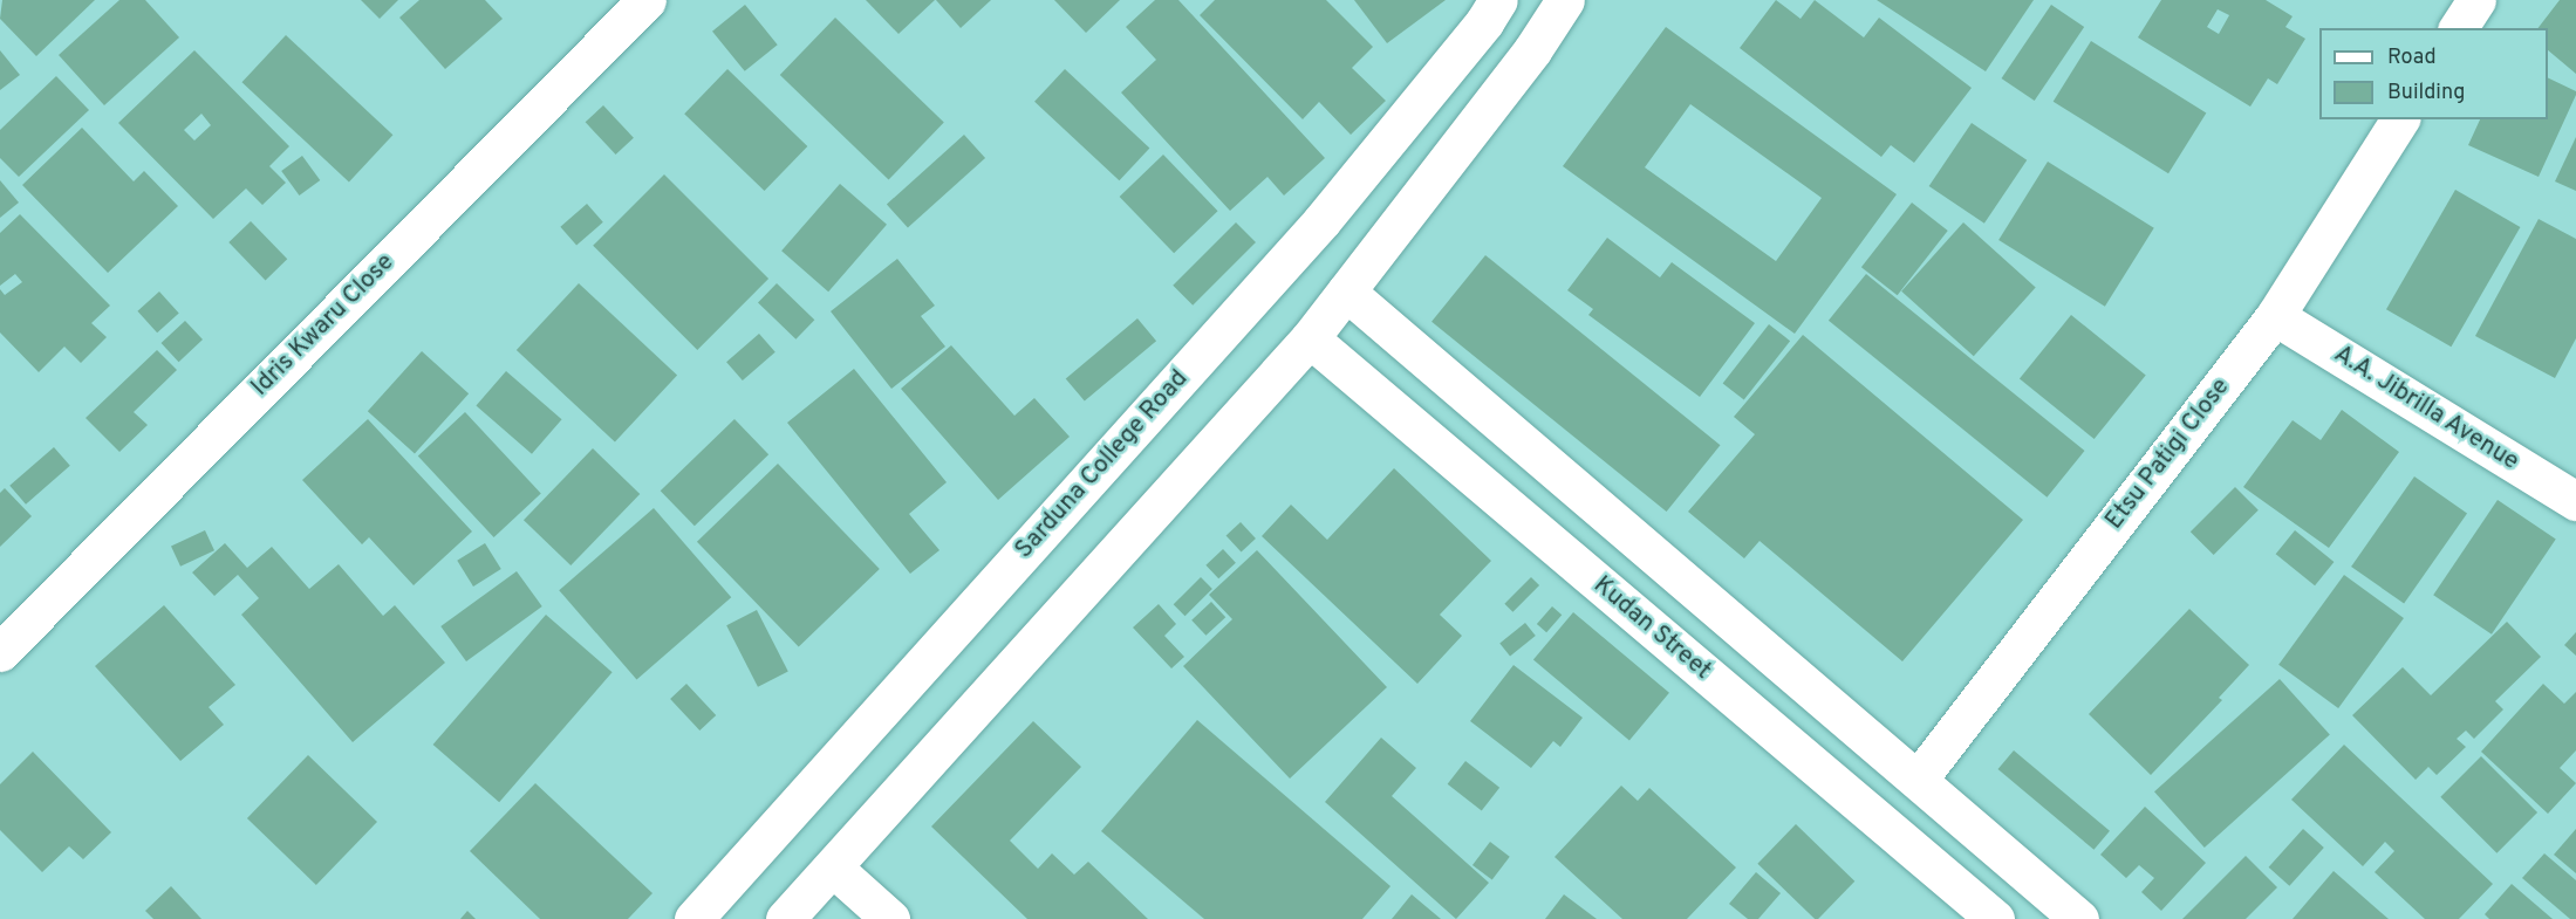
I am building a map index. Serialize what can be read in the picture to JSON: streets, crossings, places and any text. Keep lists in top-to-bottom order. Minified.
{"streets":{"street":["Idris Kwaru Close","A.A. Jibrilla Avenue","Etsu Patigi Close","Sarduna College Road","Kudan Street"]},"crossings":[["A.A. Jibrilla Avenue","Etsu Patigi Close"]],"legend":["Road","Building"]}
